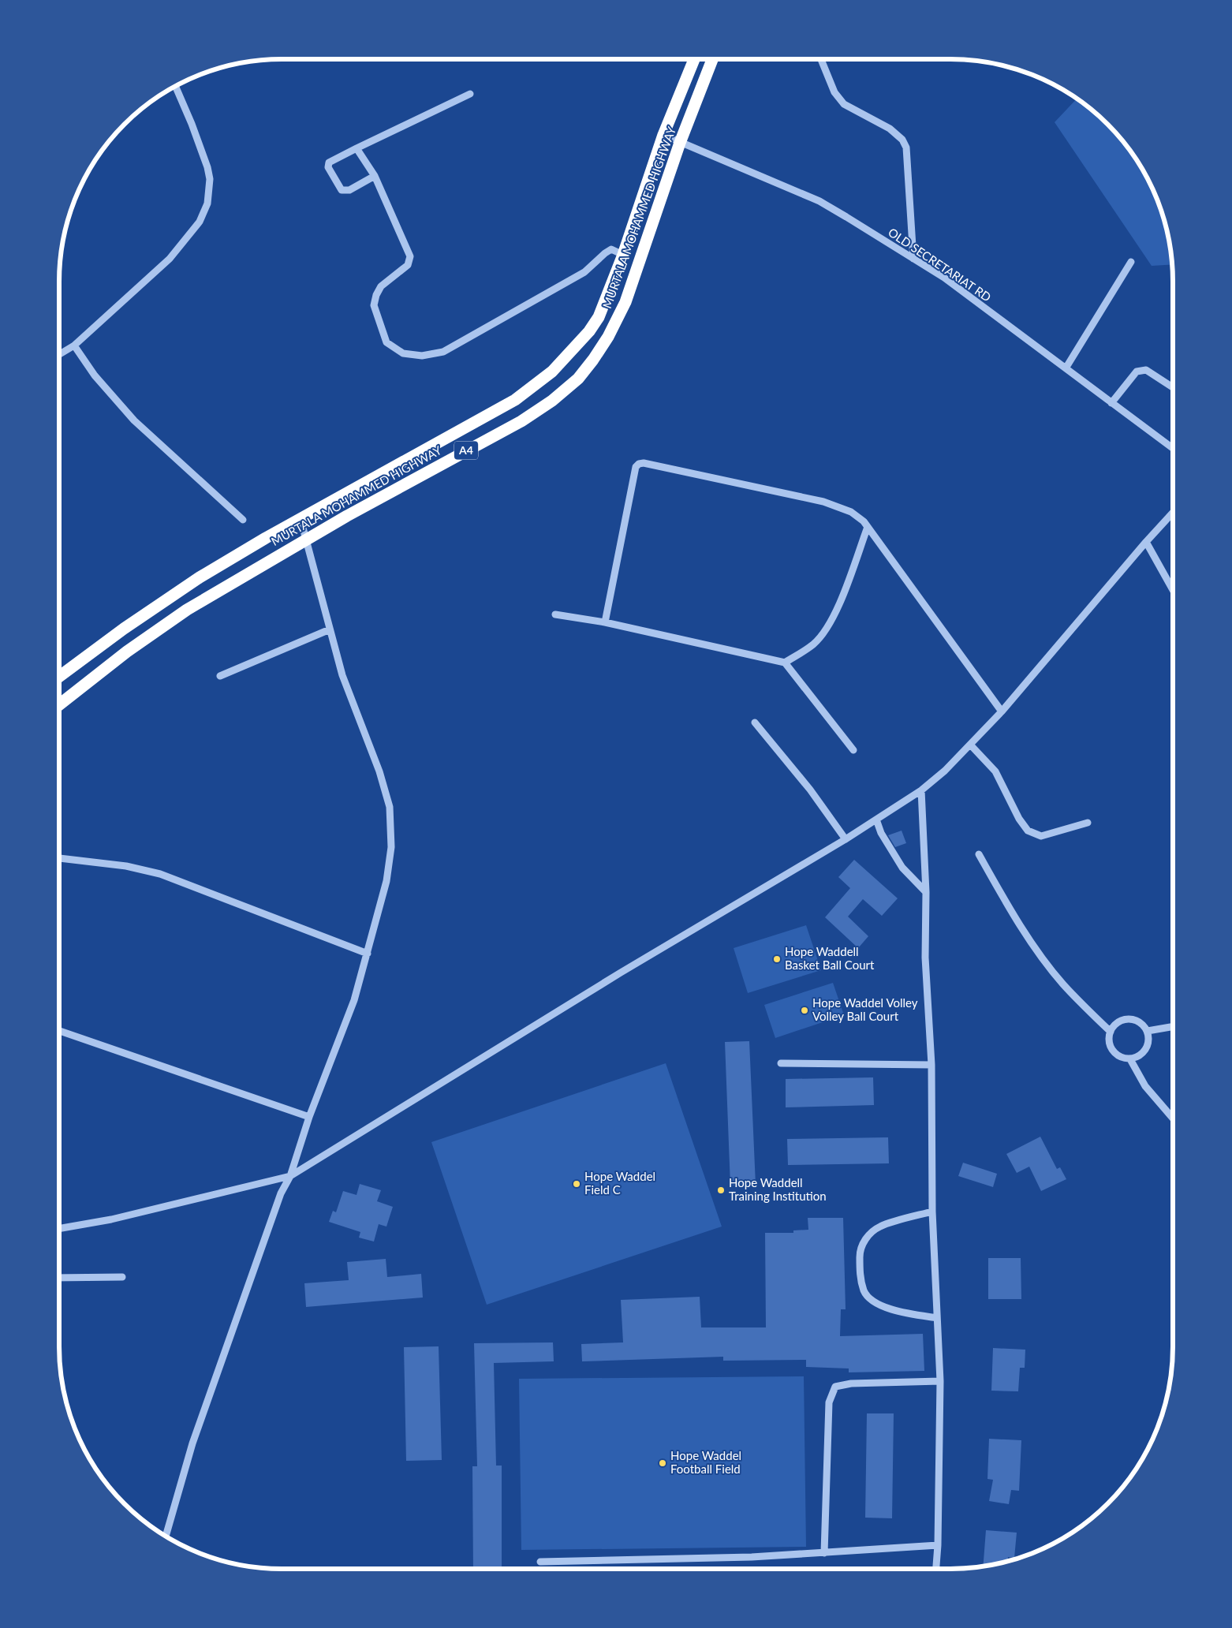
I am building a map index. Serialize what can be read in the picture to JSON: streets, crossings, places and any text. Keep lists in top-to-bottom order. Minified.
{"streets":{"highway":["MURTALA MOHAMMED HIGHWAY","A4"],"street":["OLD SECRETARIAT RD"]},"crossings":[["MURTALA MOHAMMED HIGHWAY","OLD SECRETARIAT RD"]],"places":["Hope Waddell Basket Ball Court","Hope Waddel Volley Volley Ball Court","Hope Waddel Field C","Hope Waddell Training Institution","Hope Waddel Football Field"]}
